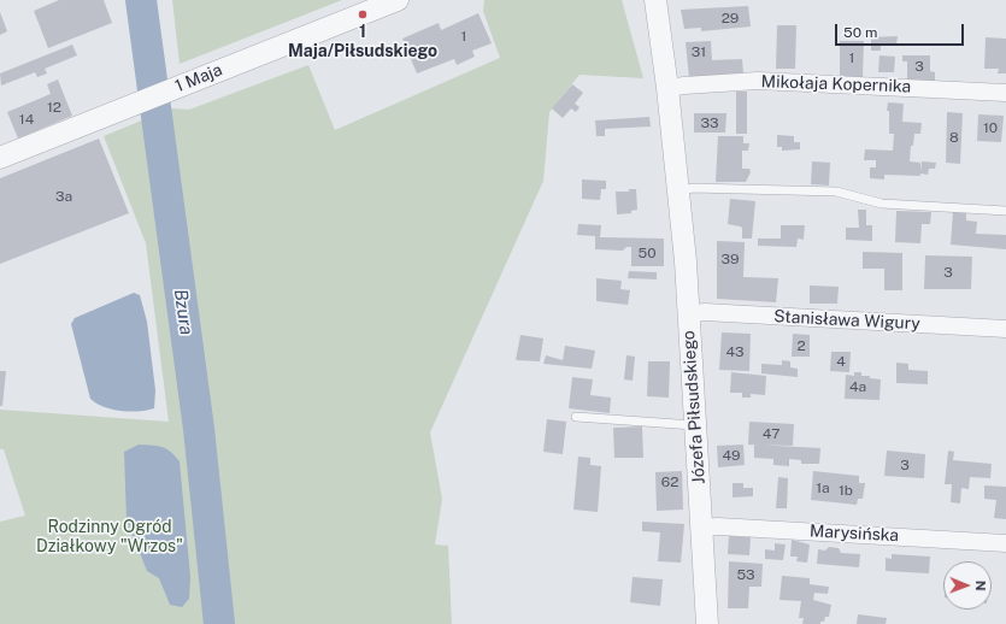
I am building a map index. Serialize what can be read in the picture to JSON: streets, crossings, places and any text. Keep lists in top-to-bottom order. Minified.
{"streets":{"street":["1 Maja","Mikołaja Kopernika","Stanisława Wigury","Józefa Piłsudskiego","Marysińska"]},"crossings":[["Mikołaja Kopernika","Józefa Piłsudskiego"],["Stanisława Wigury","Józefa Piłsudskiego"],["Józefa Piłsudskiego","Marysińska"]],"water":["Bzura"],"parks":["Rodzinny Ogród Działkowy \"Wrzos\""],"places":["1 Maja/Piłsudskiego"],"house_numbers":["29","1","31","1","3","12","14","33","10","8","3a","50","39","3","2","43","4","4a","47","49","3","62","1a","1b","53"],"scale_bar":"50 m","north":"right"}
